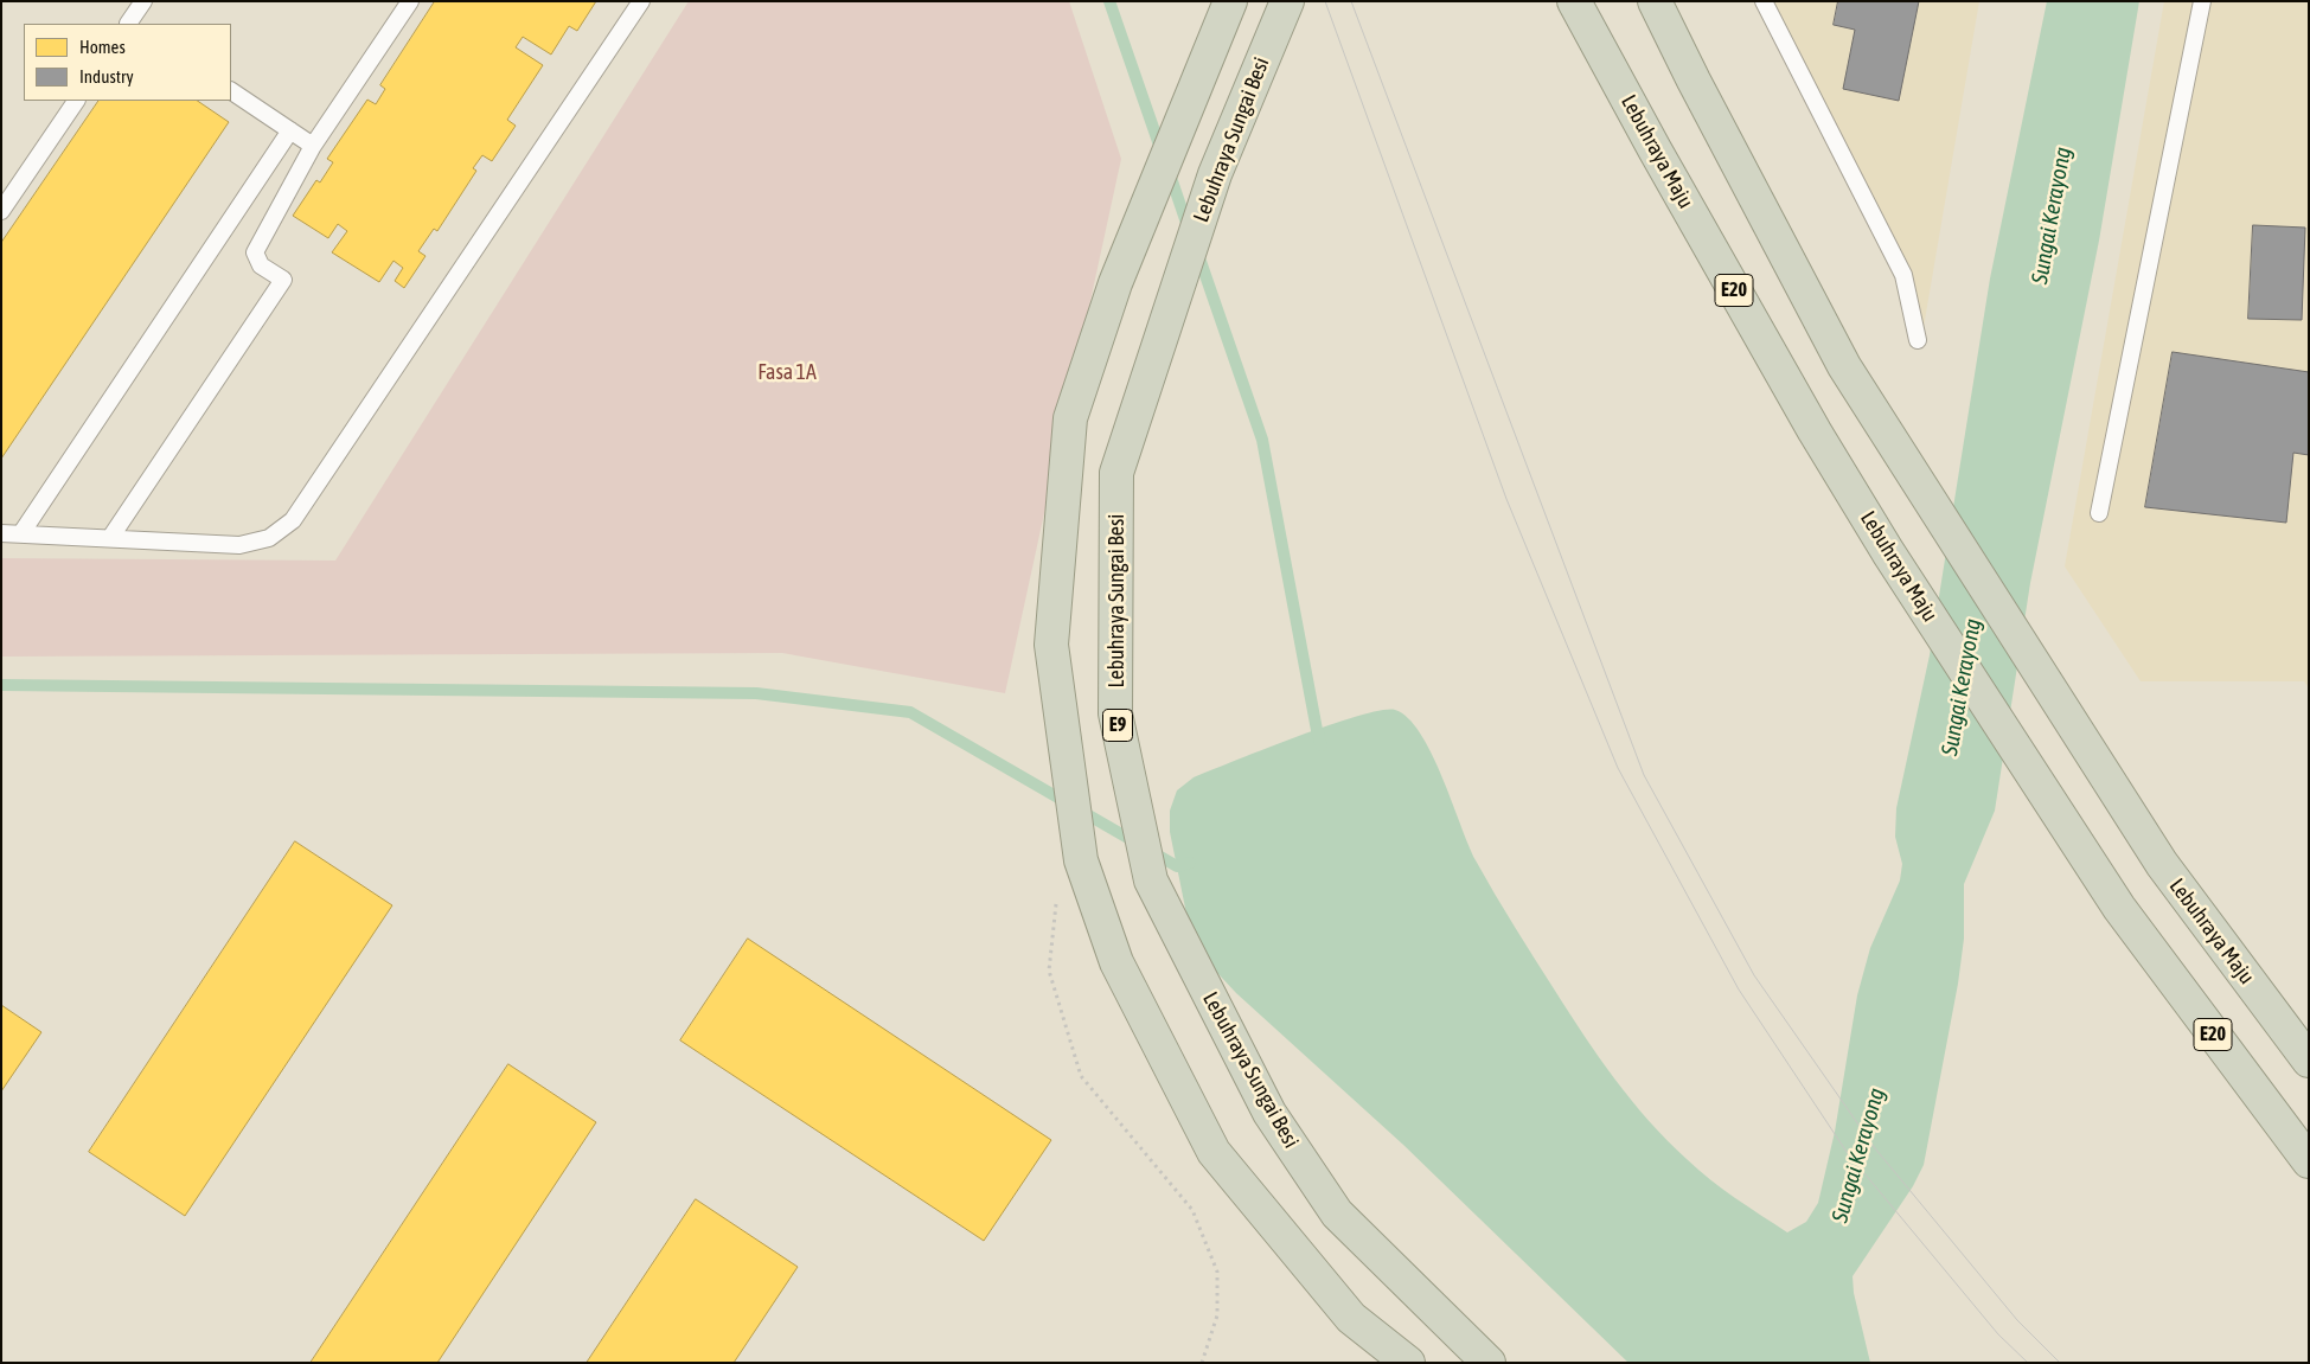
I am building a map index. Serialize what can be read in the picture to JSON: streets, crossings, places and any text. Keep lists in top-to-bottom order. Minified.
{"streets":{"highway":["Lebuhraya Sungai Besi","Lebuhraya Maju","E20","E9"]},"water":["Sungai Kerayong"],"parks":["Fasa 1A"],"legend":["Homes","Industry"]}
